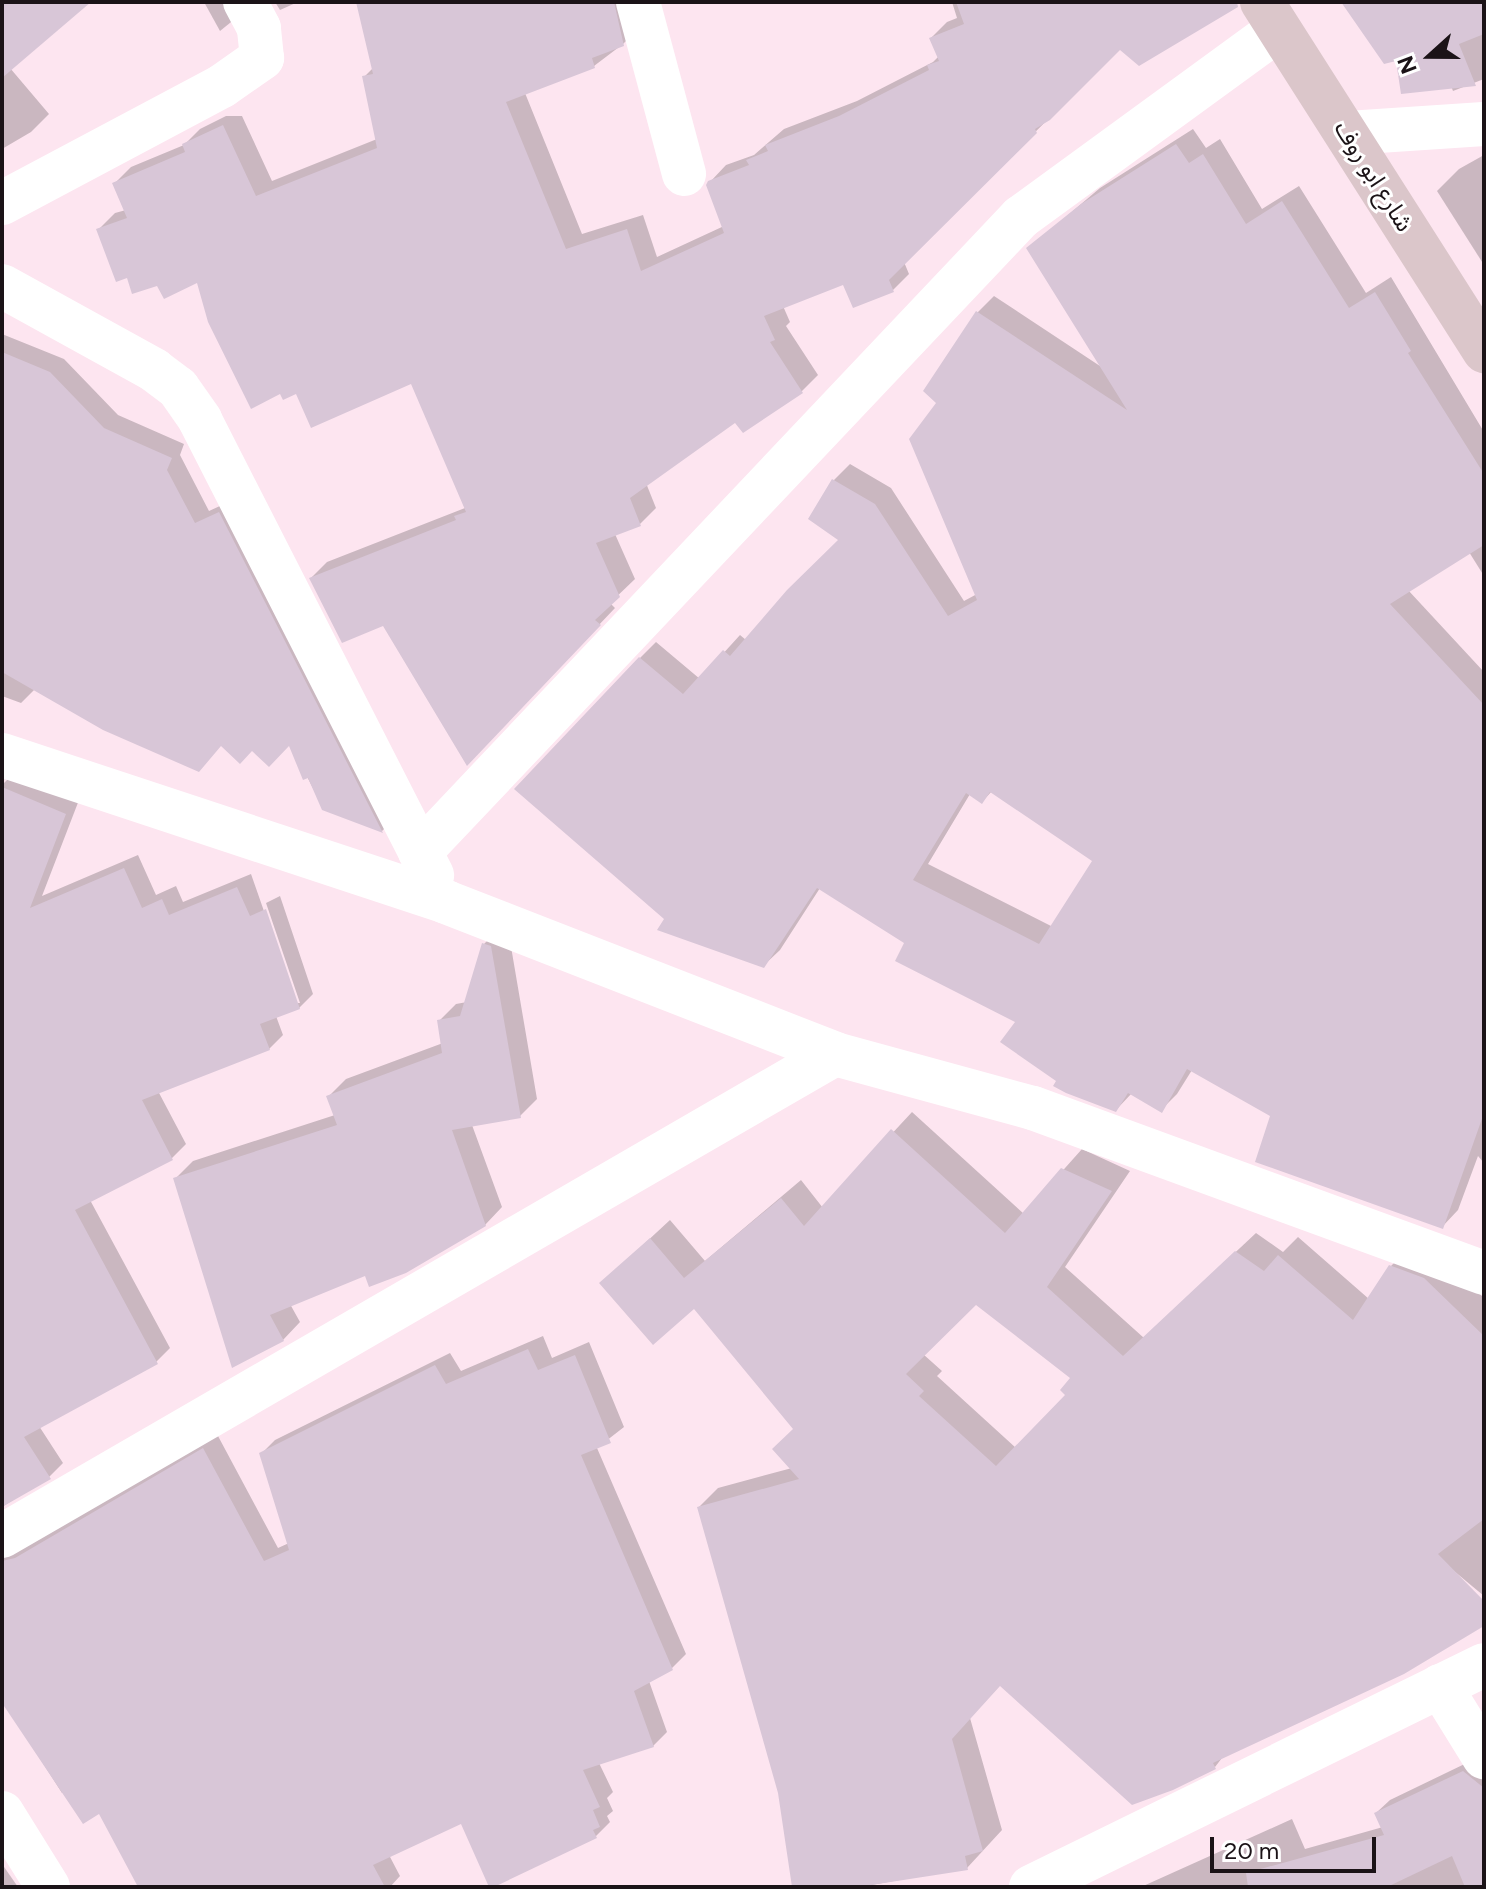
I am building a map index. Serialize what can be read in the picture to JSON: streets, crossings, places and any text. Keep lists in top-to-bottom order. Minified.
{"streets":{"street":["شارع ابو روف"]},"scale_bar":"20 m","north":"left"}
